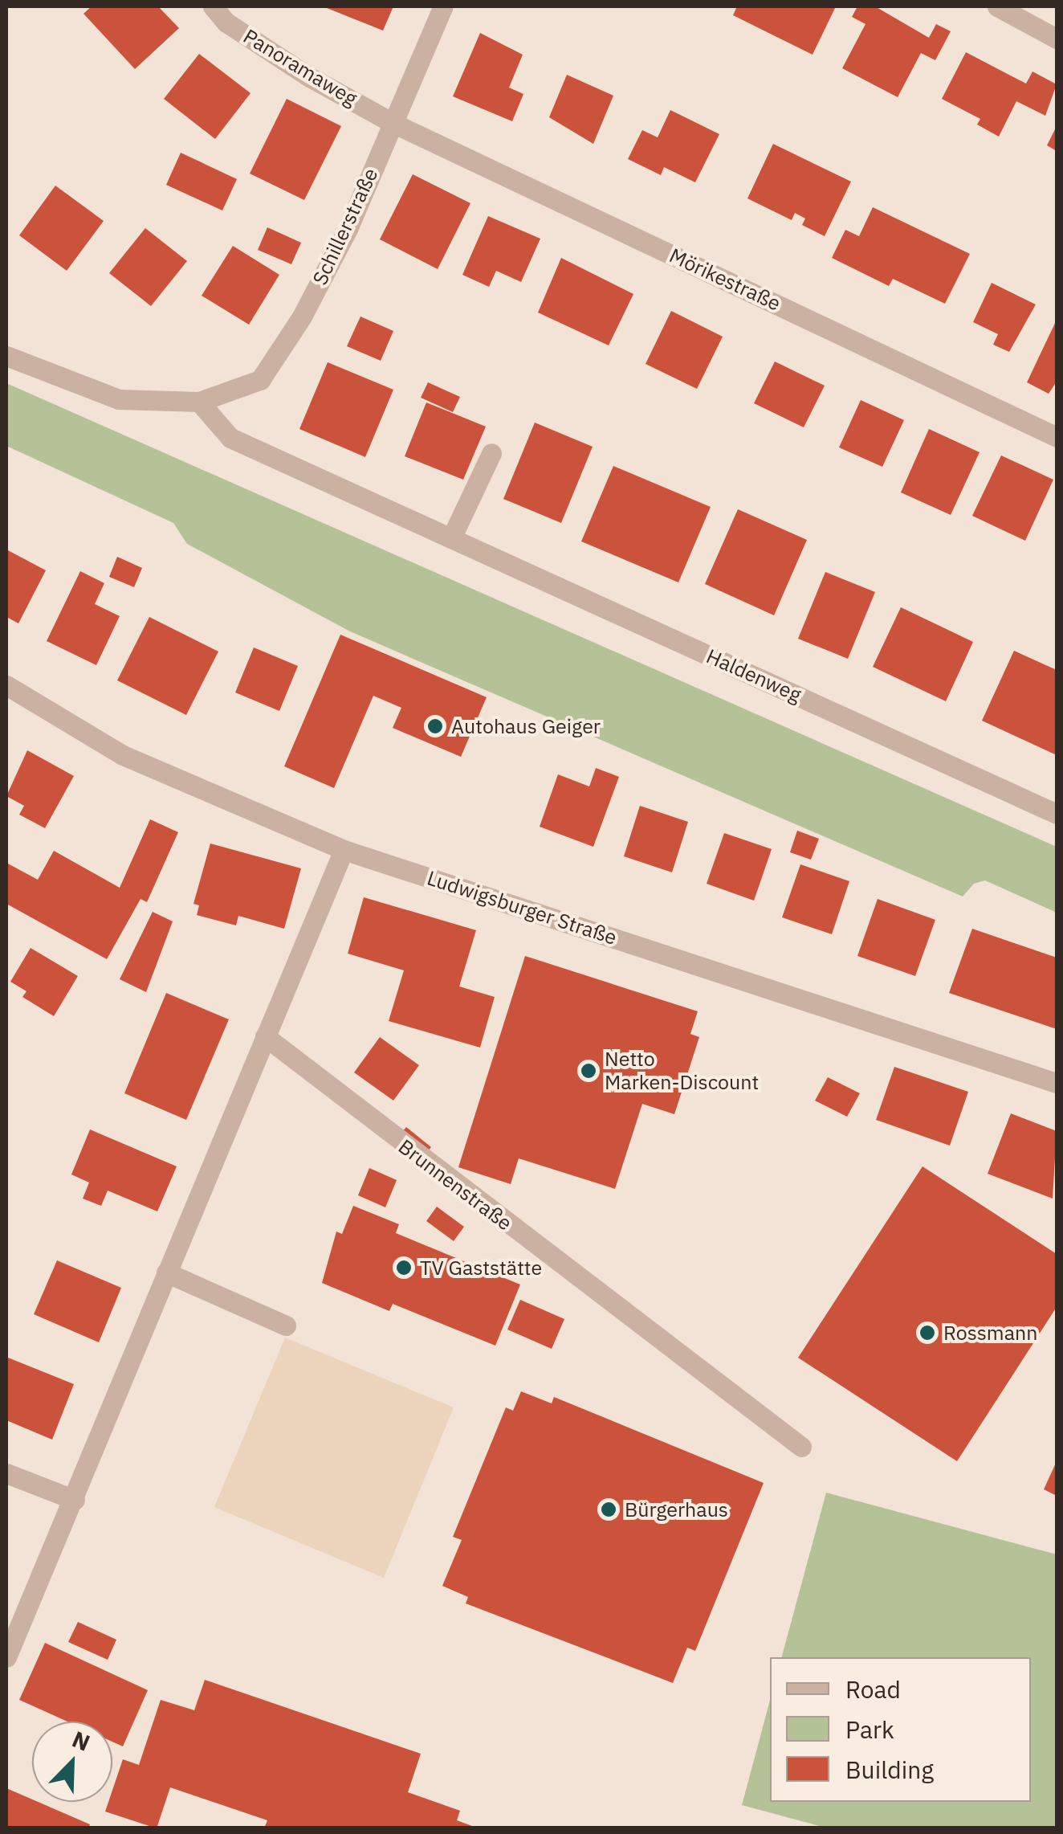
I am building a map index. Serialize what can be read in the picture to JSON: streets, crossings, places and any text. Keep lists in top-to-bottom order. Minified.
{"streets":{"street":["Panoramaweg","Schillerstraße","Mörikestraße","Haldenweg","Ludwigsburger Straße","Brunnenstraße"]},"crossings":[["Panoramaweg","Schillerstraße"],["Panoramaweg","Mörikestraße"],["Schillerstraße","Mörikestraße"],["Schillerstraße","Haldenweg"]],"places":["Autohaus Geiger","Netto Marken-Discount","TV Gaststätte","Rossmann","Bürgerhaus"],"legend":["Road","Park","Building"],"north":"top right"}
